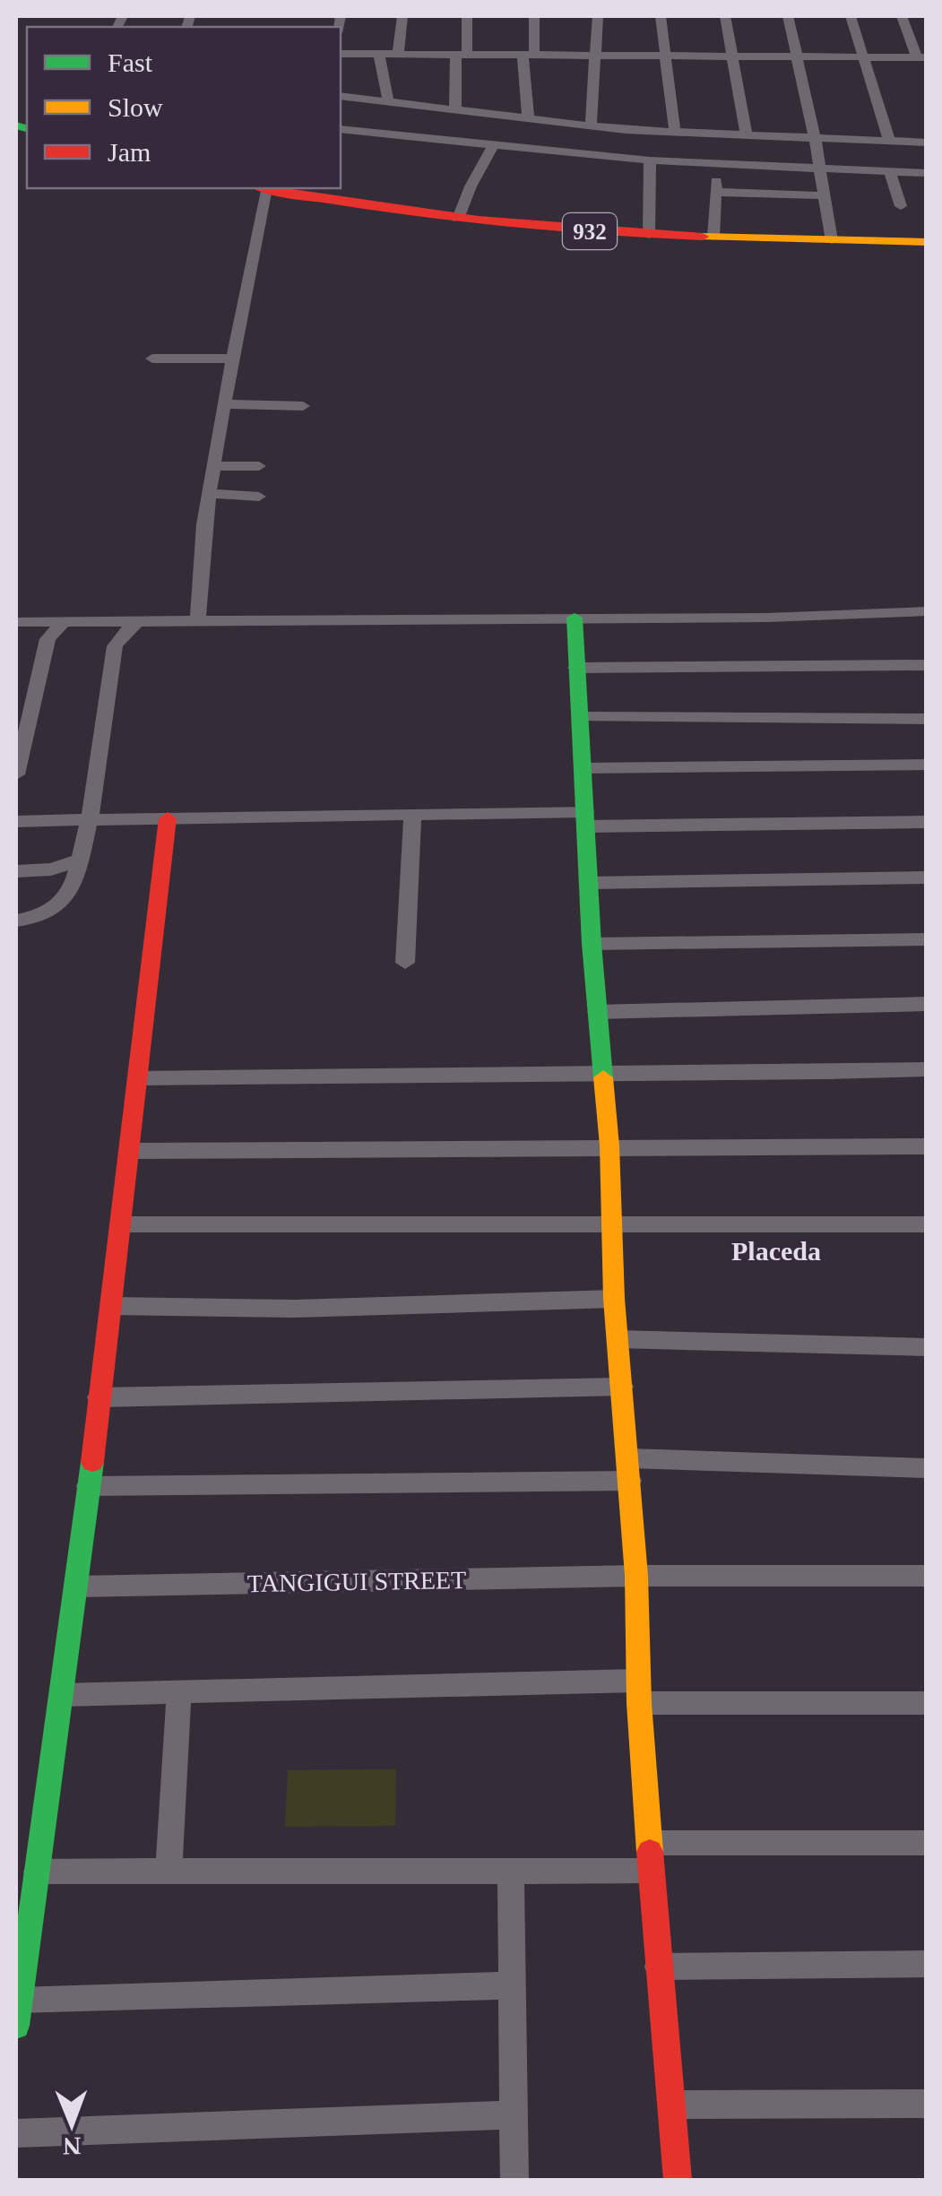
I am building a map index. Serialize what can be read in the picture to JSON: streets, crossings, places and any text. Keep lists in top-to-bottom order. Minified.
{"streets":{"street":["932","TANGIGUI STREET"]},"districts":["Placeda"],"legend":["Fast","Slow","Jam"],"north":"bottom"}
